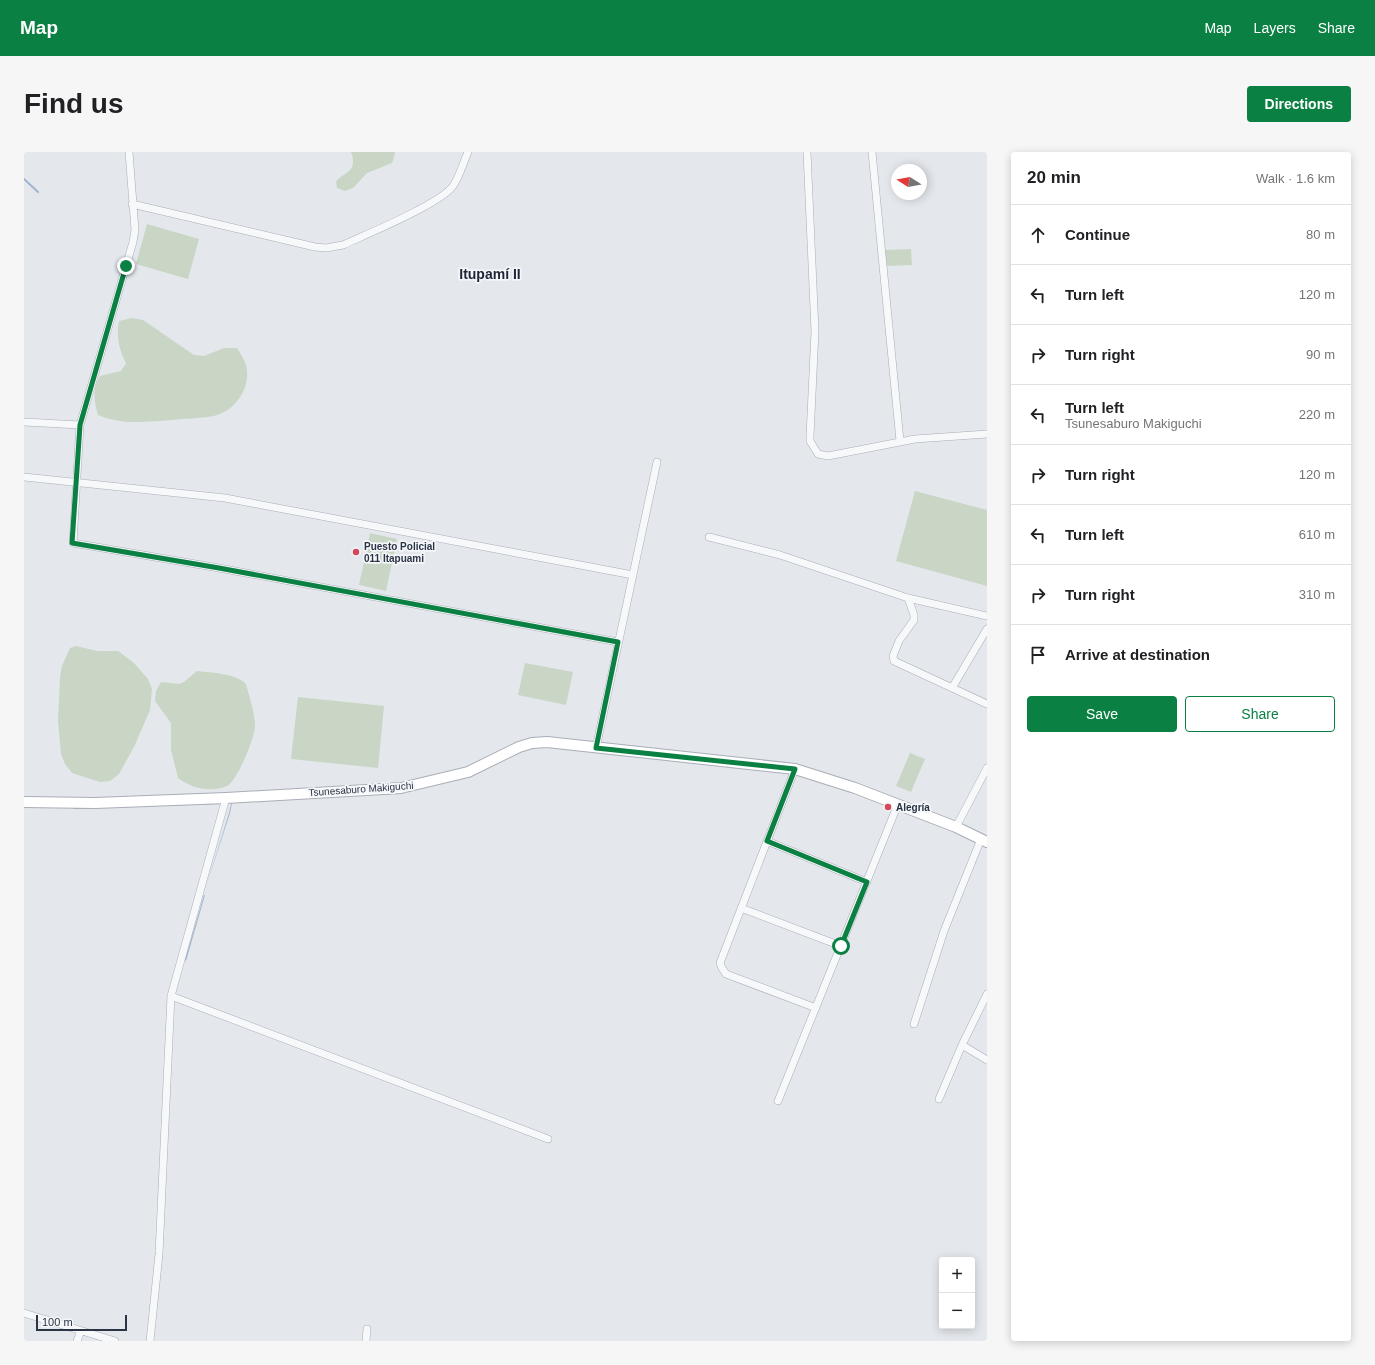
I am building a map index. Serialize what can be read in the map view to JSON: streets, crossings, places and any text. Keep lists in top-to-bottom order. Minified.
{"streets":{"street":["Tsunesaburo Makiguchi"]},"districts":["Itupamí II"],"places":["Puesto Policial 011 Itapuami","Alegría"],"scale_bar":"100 m","north":"left","page":{"header":"Map","nav":["Map","Layers","Share"],"buttons":["Directions",["Save","Share"]],"title":"Find us","heading":["20 min","Walk · 1.6 km"],"list":[["Continue","80 m"],["Turn left","120 m"],["Turn right","90 m"],["Turn left","Tsunesaburo Makiguchi","220 m"],["Turn right","120 m"],["Turn left","610 m"],["Turn right","310 m"],"Arrive at destination"],"map_buttons":["+","−"],"scale":"100 m"}}
